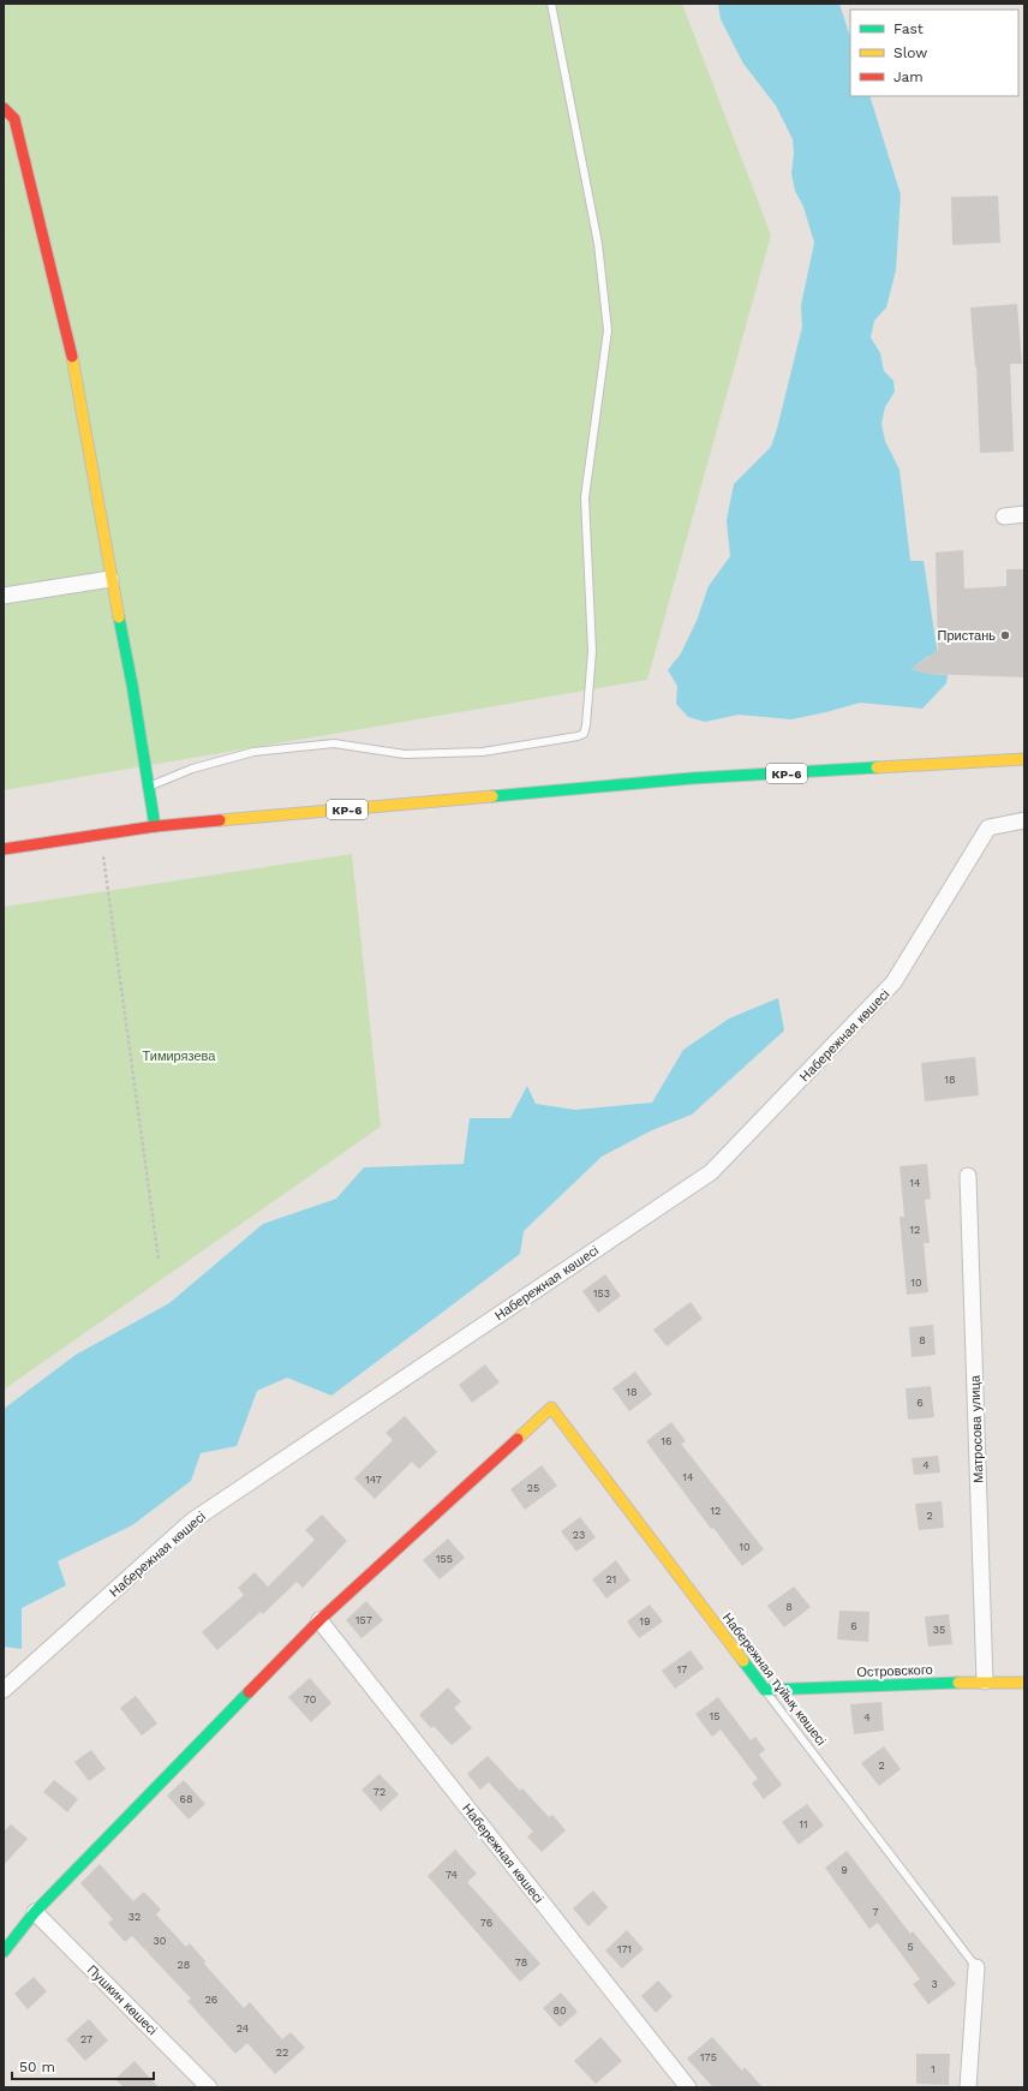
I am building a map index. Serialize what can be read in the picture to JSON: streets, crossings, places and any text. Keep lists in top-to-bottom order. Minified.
{"streets":{"main road":["KP-6","Островского","Набережная тұйық көшесі"],"street":["Набережная көшесі","Матросова улица","Пушкин көшесі"]},"crossings":[["Набережная көшесі","Набережная тұйық көшесі"],["Матросова улица","Островского"],["Островского","Набережная тұйық көшесі"]],"parks":["Тимирязева"],"places":["Пристань"],"house_numbers":["18","14","12","10","153","8","18","6","16","4","14","147","25","12","2","23","10","155","21","8","157","19","6","35","17","70","15","4","2","72","68","11","9","74","7","32","76","30","5","171","78","28","3","26","80","24","27","22","175","1"],"legend":["Fast","Slow","Jam"],"scale_bar":"50 m"}
